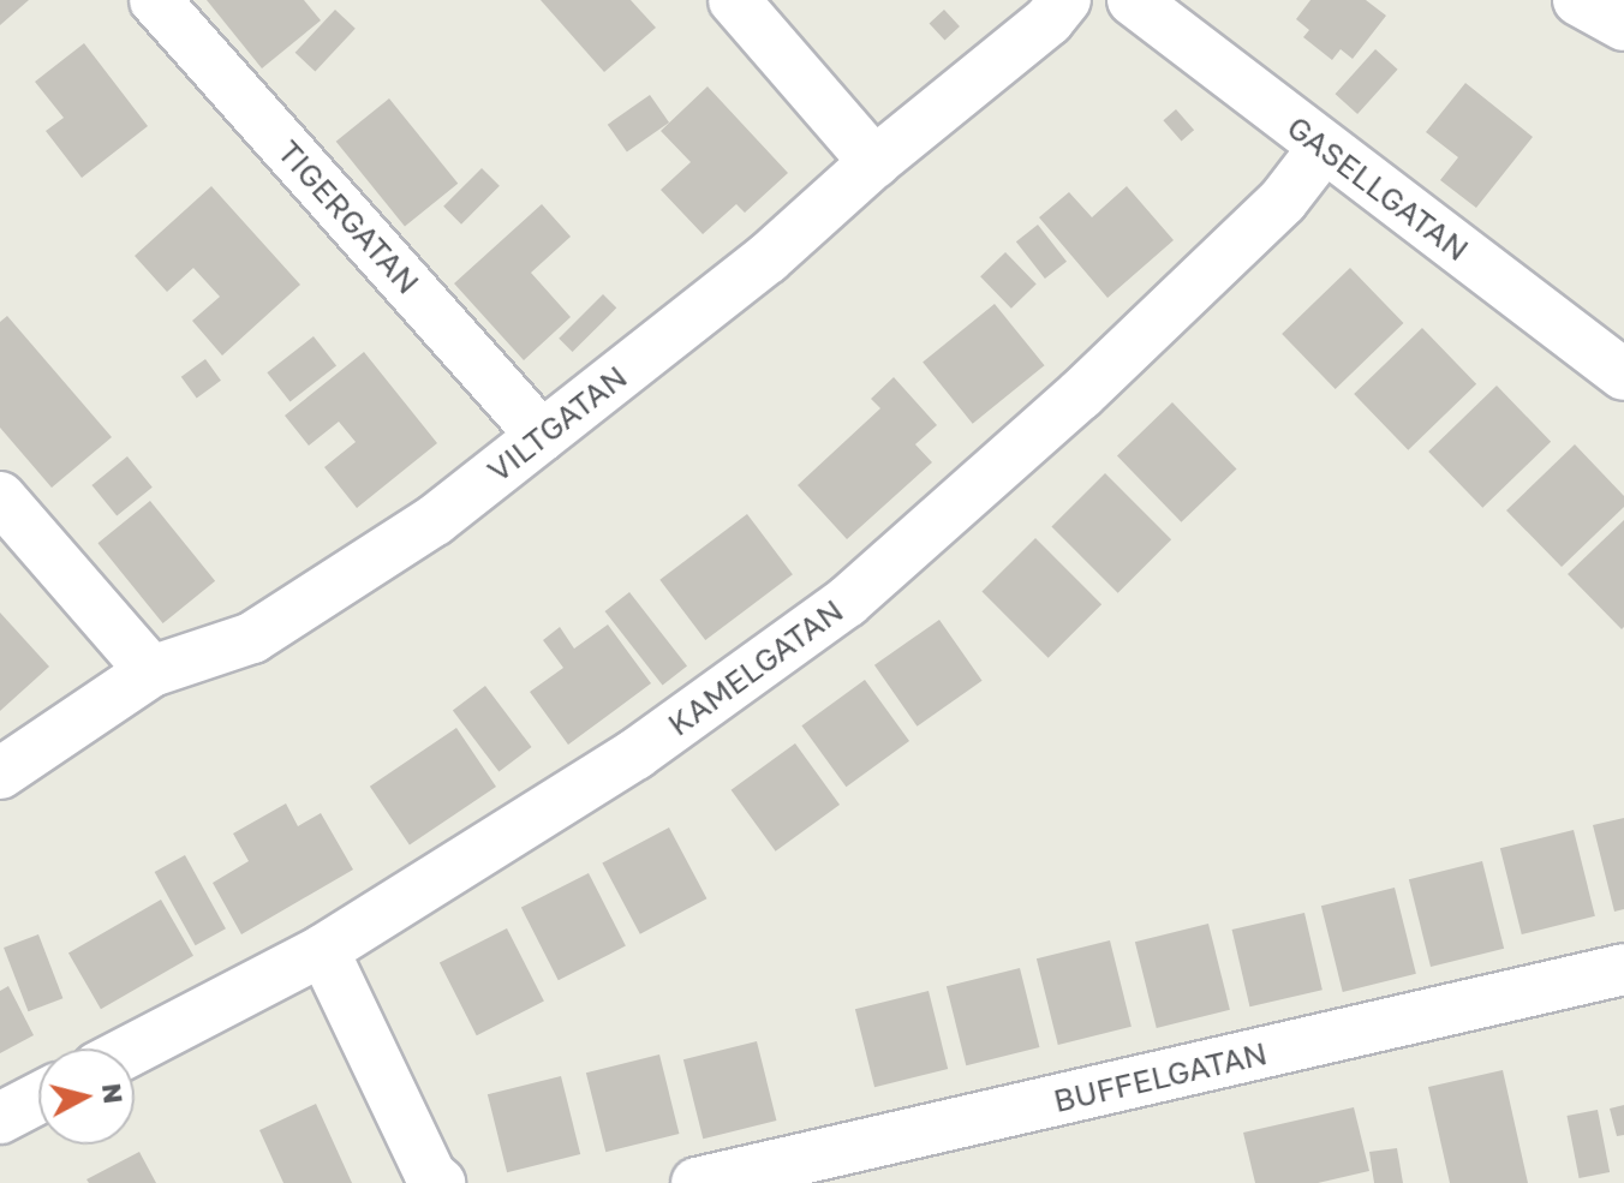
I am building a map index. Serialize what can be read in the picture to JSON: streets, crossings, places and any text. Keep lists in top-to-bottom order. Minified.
{"streets":{"street":["GASELLGATAN","TIGERGATAN","VILTGATAN","KAMELGATAN","BUFFELGATAN"]},"crossings":[["GASELLGATAN","KAMELGATAN"],["TIGERGATAN","VILTGATAN"]],"north":"right"}
